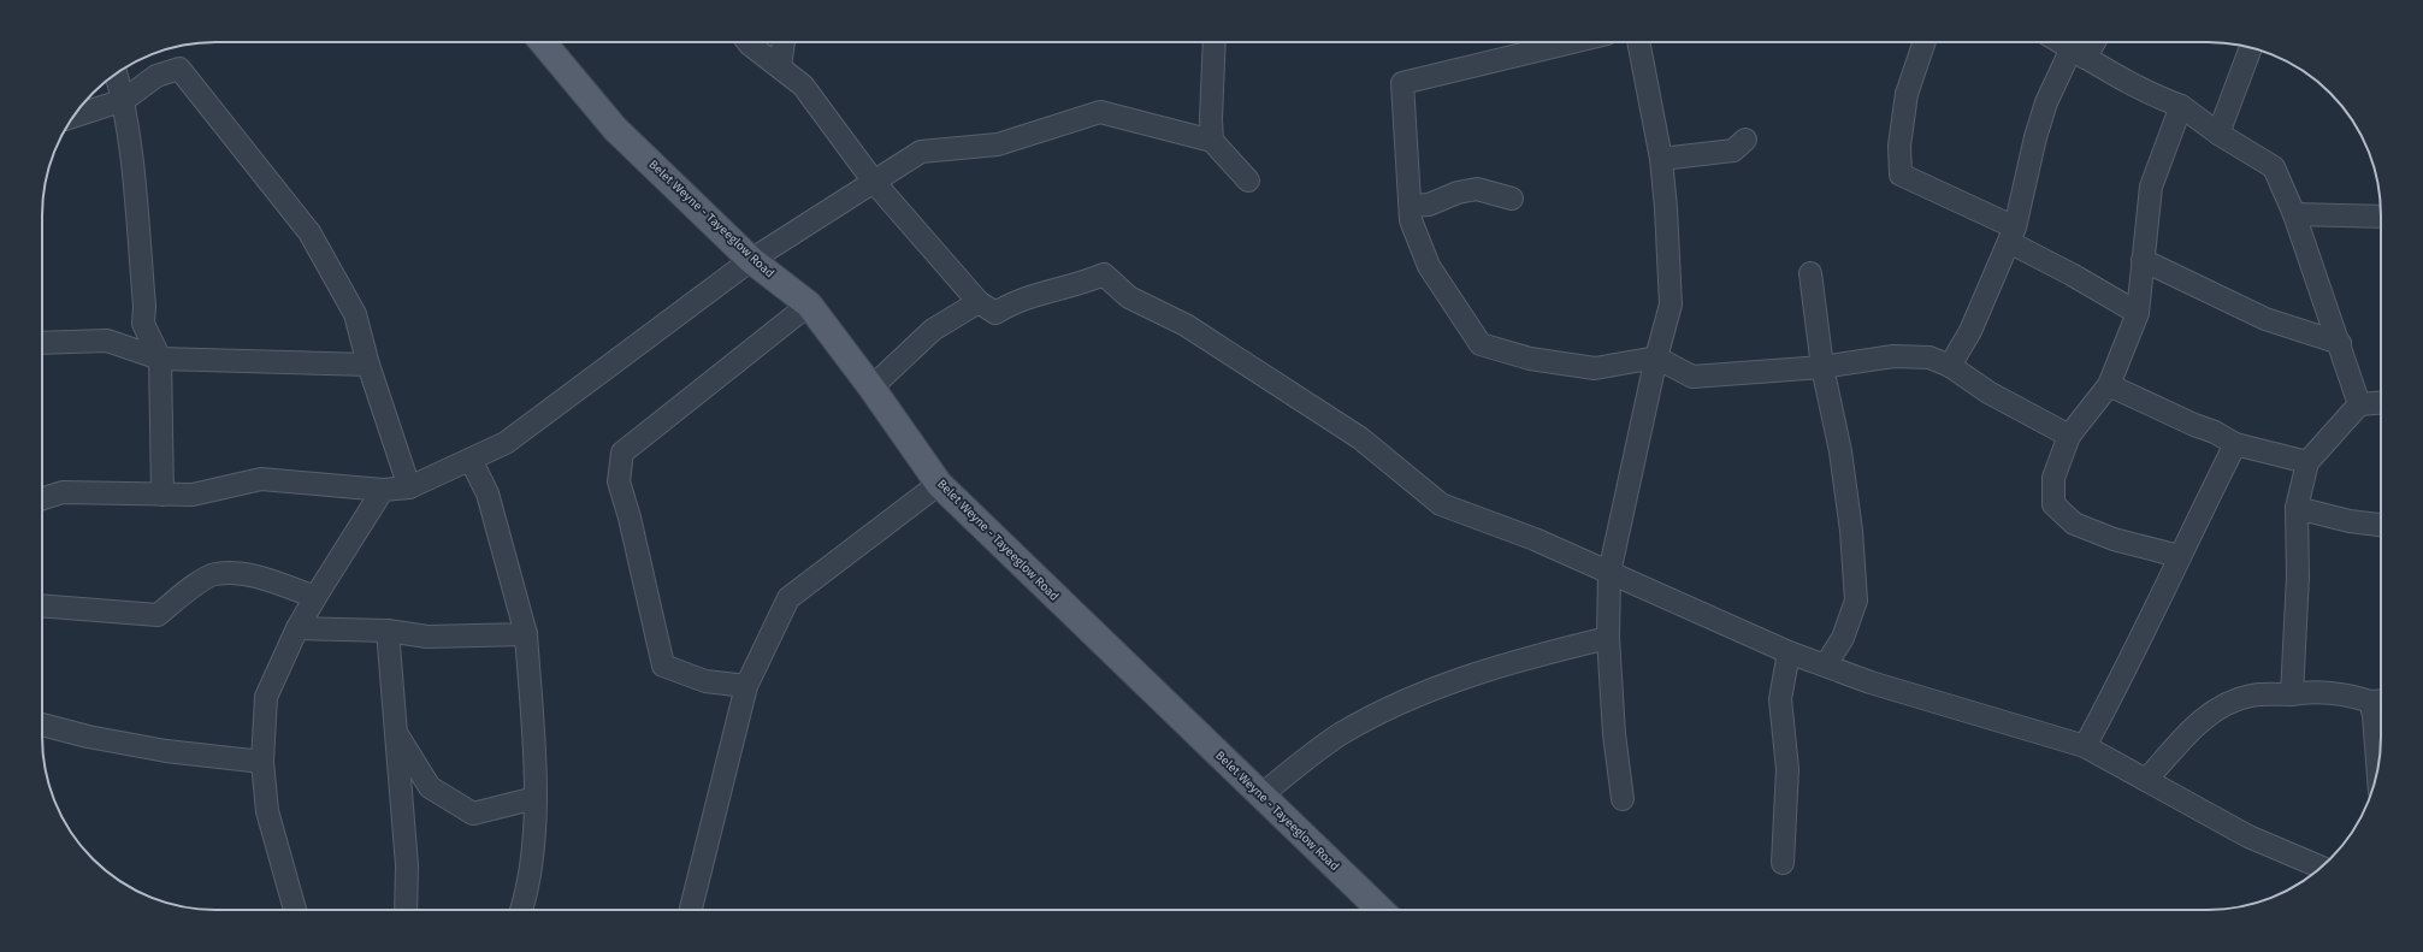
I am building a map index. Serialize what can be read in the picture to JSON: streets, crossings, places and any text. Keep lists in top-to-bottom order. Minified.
{"streets":{"main road":["Belet Weyne - Tayeeglow Road"]}}
